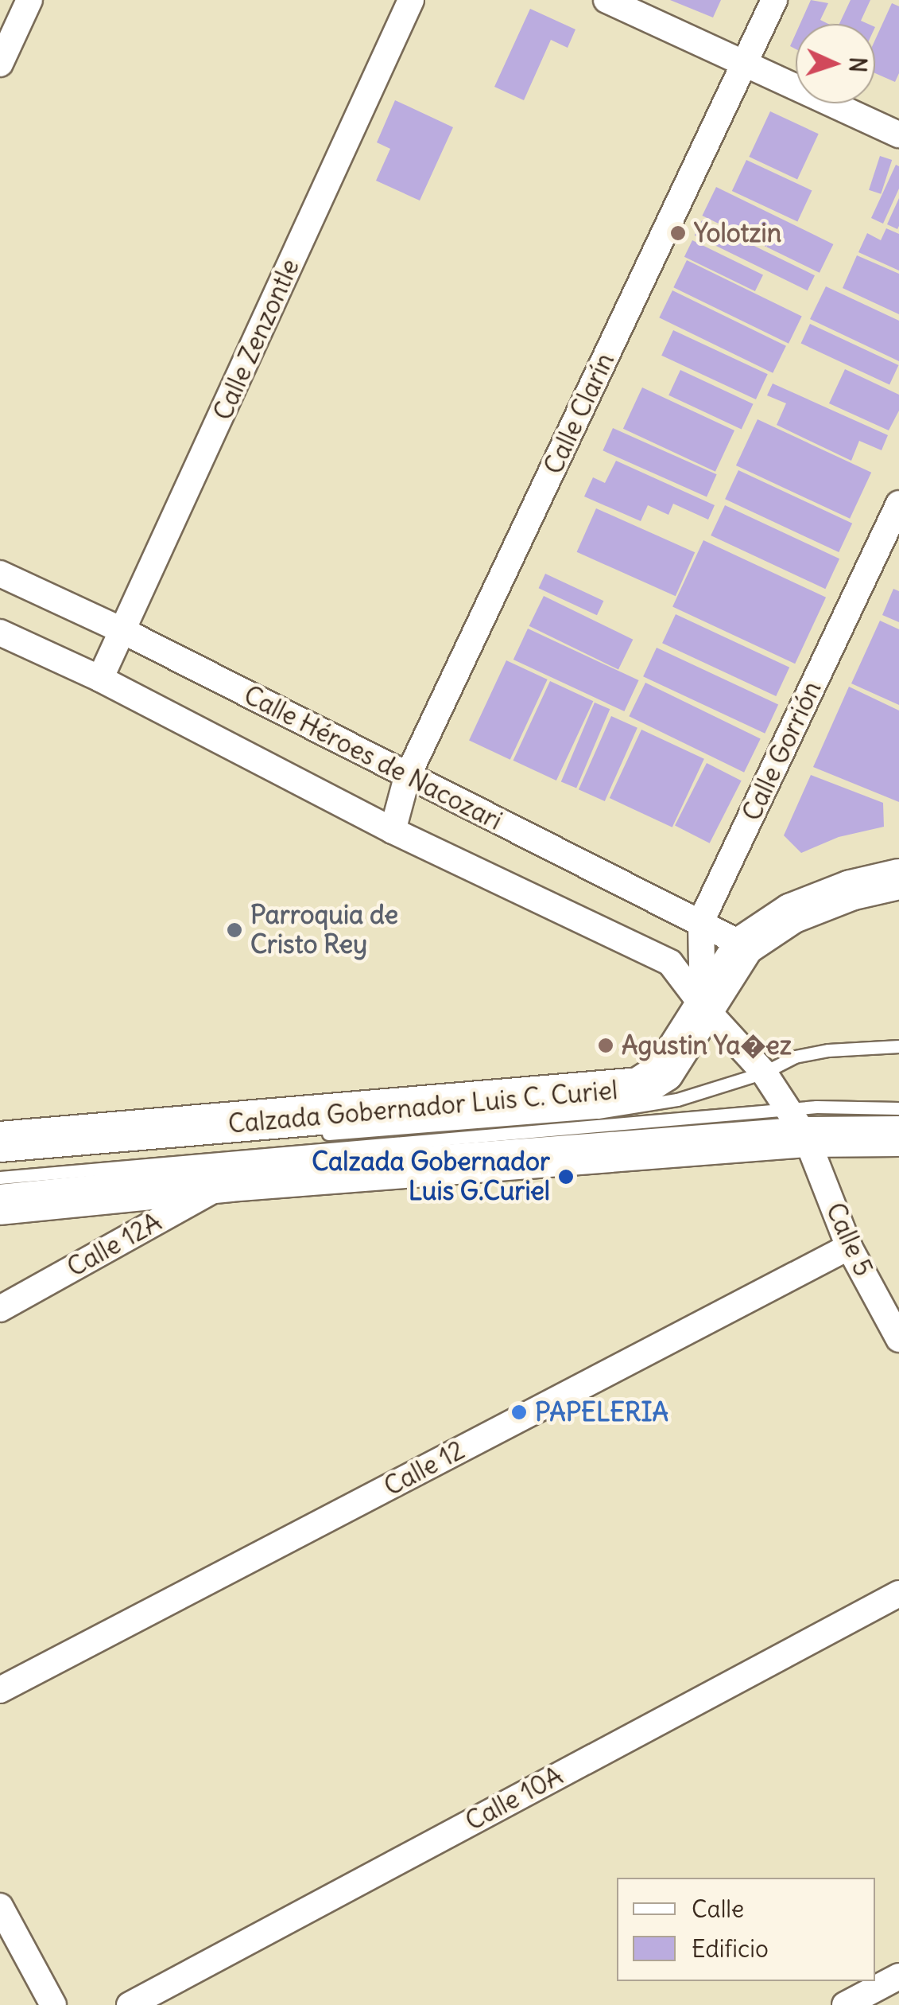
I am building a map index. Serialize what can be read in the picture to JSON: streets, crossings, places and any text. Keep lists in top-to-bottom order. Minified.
{"streets":{"main road":["Calzada Gobernador Luis C. Curiel"],"street":["Calle Zenzontle","Calle Clarín","Calle Gorrión","Calle Héroes de Nacozari","Calle 5","Calle 12A","Calle 12","Calle 10A"]},"crossings":[["Calle Zenzontle","Calle Héroes de Nacozari"],["Calle Clarín","Calle Héroes de Nacozari"],["Calle Gorrión","Calle Héroes de Nacozari"],["Calle Gorrión","Calzada Gobernador Luis C. Curiel"],["Calle Héroes de Nacozari","Calzada Gobernador Luis C. Curiel"],["Calle Héroes de Nacozari","Calle 5"],["Calle 5","Calle 12"]],"places":["Yolotzin","Parroquia de Cristo Rey","Agustin Ya�ez","Calzada Gobernador Luis G.Curiel","PAPELERIA"],"legend":["Calle","Edificio"],"north":"right"}
